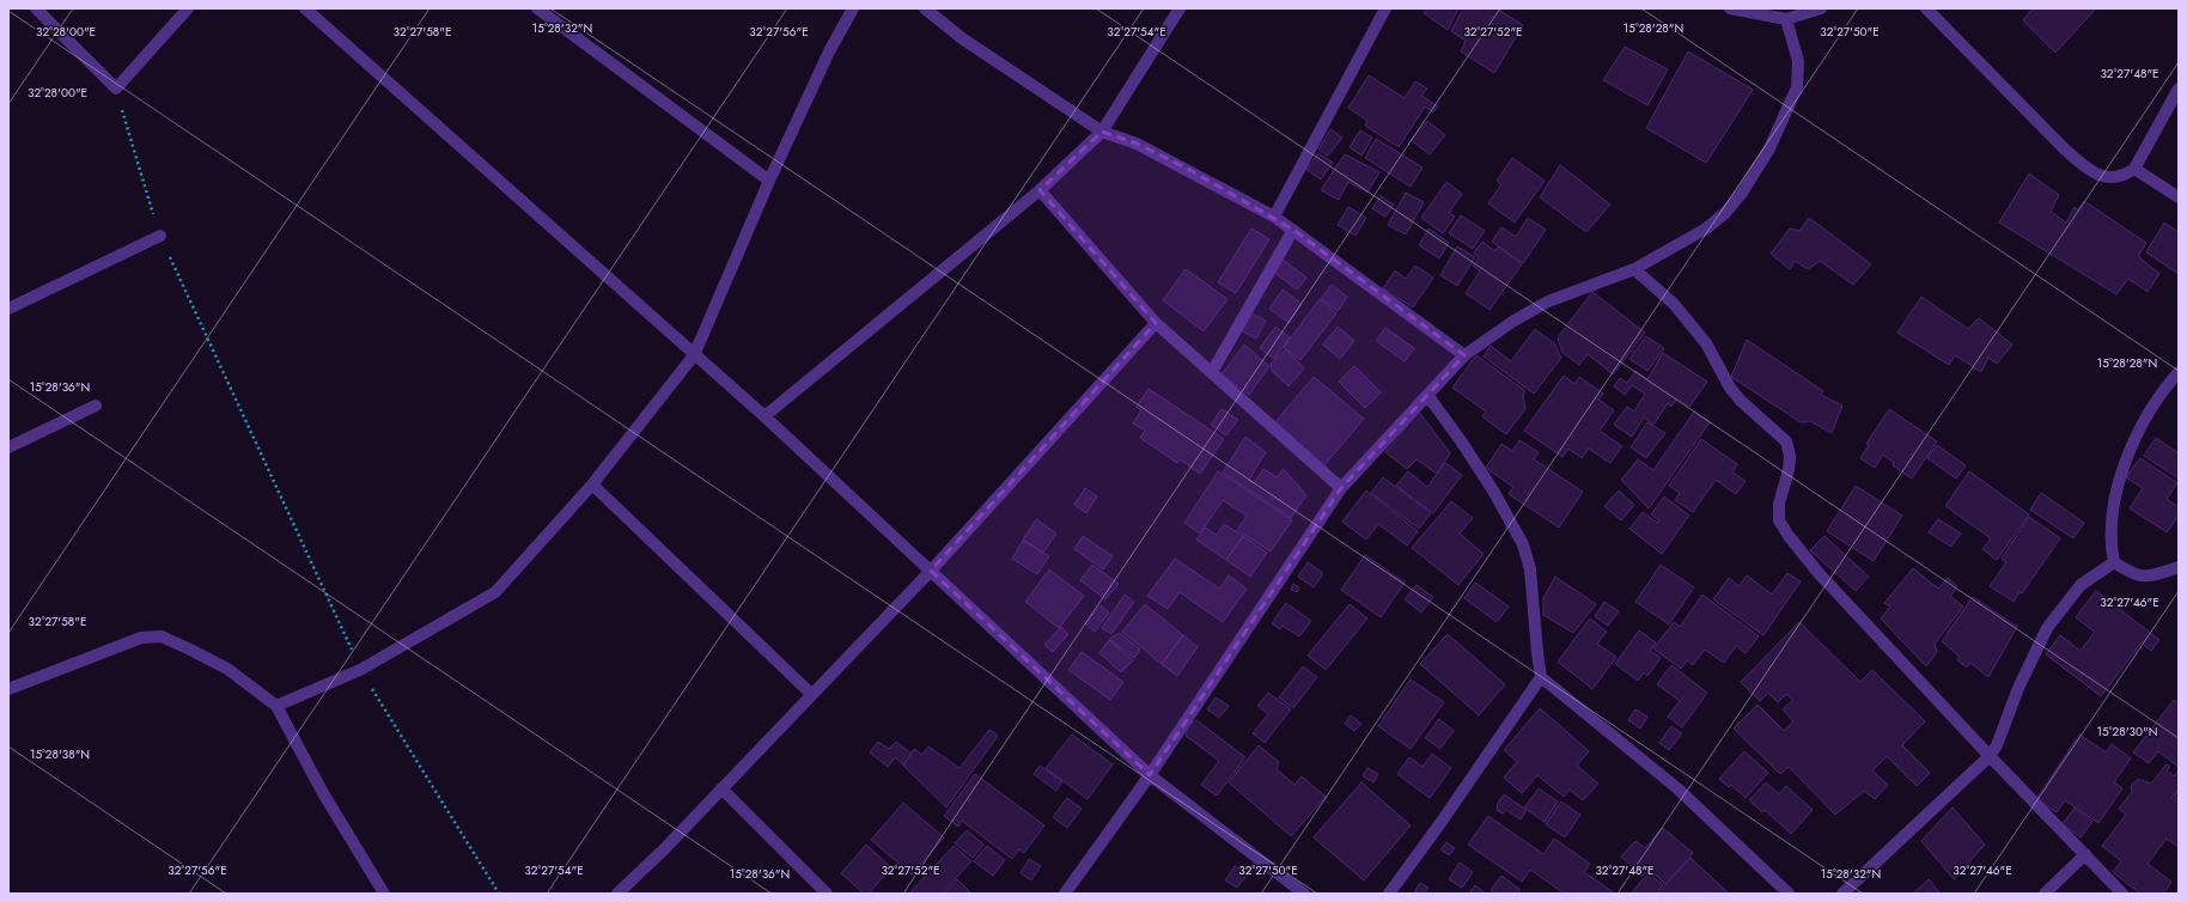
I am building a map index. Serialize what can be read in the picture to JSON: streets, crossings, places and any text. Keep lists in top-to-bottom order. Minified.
{"coordinates":["15°28'32\"N","15°28'28\"N","32°28'00\"E","32°27'58\"E","32°27'56\"E","32°27'54\"E","32°27'52\"E","32°27'50\"E","32°27'48\"E","15°28'36\"N","32°27'46\"E","15°28'30\"N","15°28'38\"N"]}
